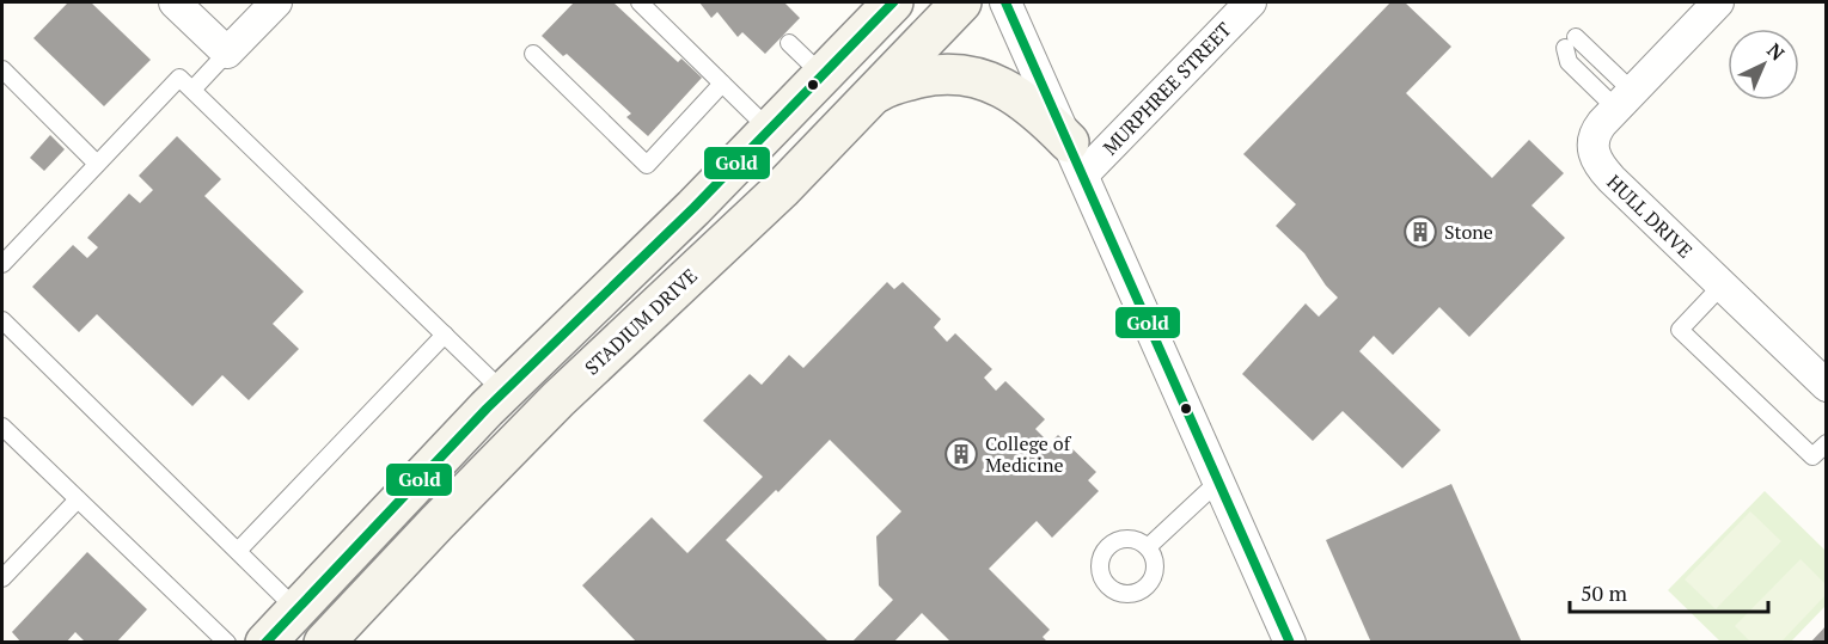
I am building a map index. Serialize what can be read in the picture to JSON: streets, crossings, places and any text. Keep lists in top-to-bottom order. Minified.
{"streets":{"main road":["STADIUM DRIVE"],"street":["MURPHREE STREET","HULL DRIVE"]},"places":{"building":["Stone","College of Medicine"]},"lines":["transit line Gold"],"scale_bar":"50 m","north":"top right"}
